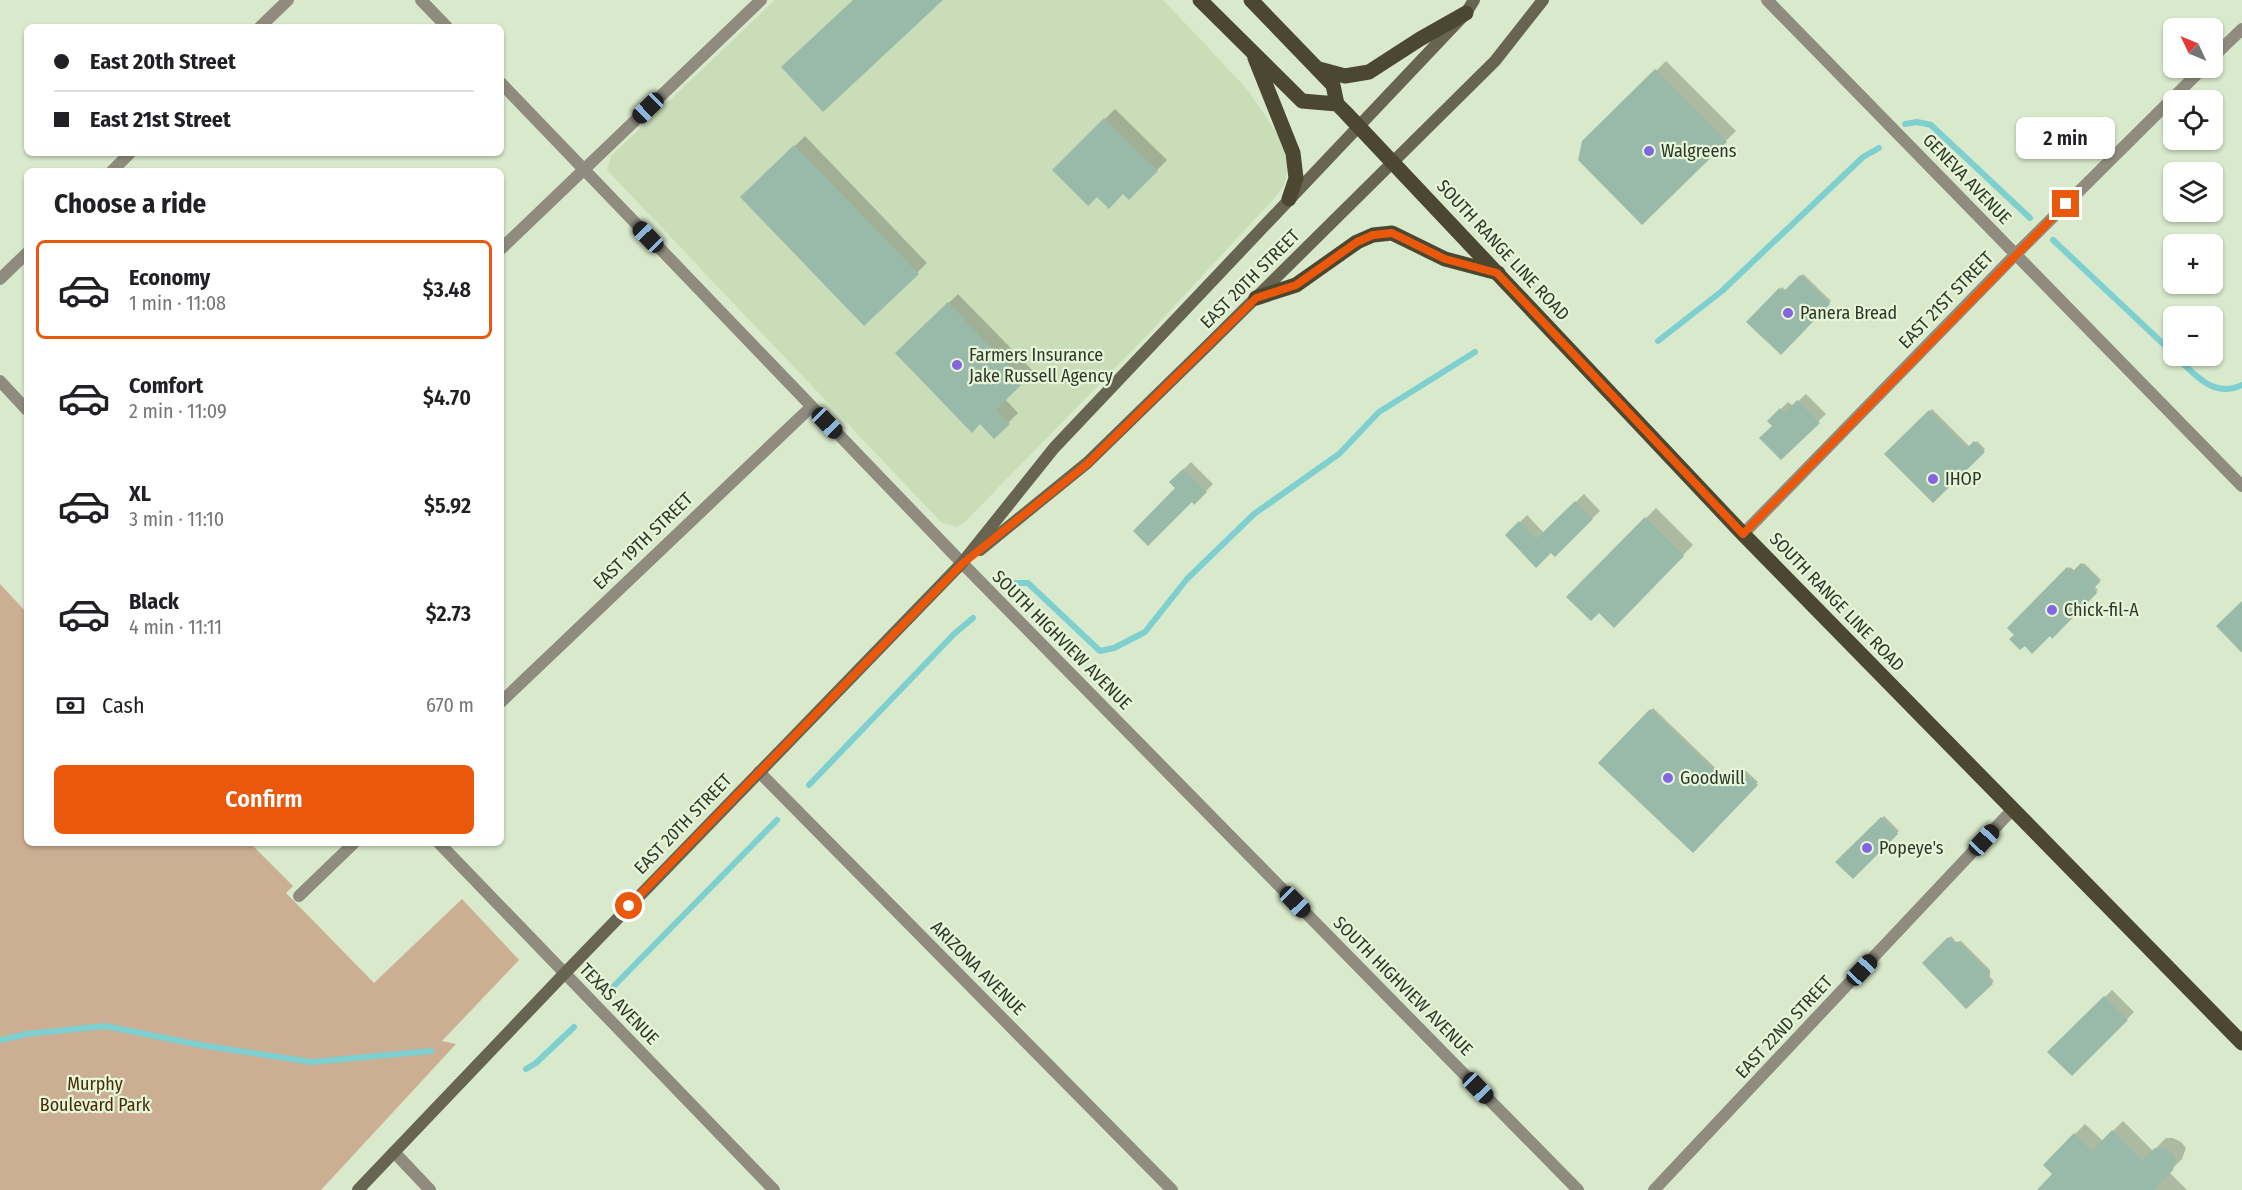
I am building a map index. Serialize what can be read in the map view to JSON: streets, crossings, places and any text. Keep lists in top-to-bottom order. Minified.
{"streets":{"main road":["SOUTH RANGE LINE ROAD","EAST 20TH STREET"],"street":["GENEVA AVENUE","EAST 21ST STREET","EAST 19TH STREET","SOUTH HIGHVIEW AVENUE","ARIZONA AVENUE","TEXAS AVENUE","EAST 22ND STREET"]},"crossings":[["GENEVA AVENUE","EAST 21ST STREET"],["SOUTH RANGE LINE ROAD","EAST 20TH STREET"],["SOUTH RANGE LINE ROAD","EAST 21ST STREET"],["SOUTH RANGE LINE ROAD","EAST 22ND STREET"],["EAST 20TH STREET","SOUTH HIGHVIEW AVENUE"],["EAST 20TH STREET","ARIZONA AVENUE"],["EAST 20TH STREET","TEXAS AVENUE"],["EAST 19TH STREET","SOUTH HIGHVIEW AVENUE"]],"parks":["Murphy Boulevard Park"],"places":["Walgreens","Panera Bread","Farmers Insurance Jake Russell Agency","IHOP","Chick-fil-A","Goodwill","Popeye's"],"north":"top left","page":{"map_buttons":["+","−"],"banner":["East 20th Street","East 21st Street"],"bubble":"2 min","heading":"Choose a ride","list":[{"name":"Economy","note":"1 min · 11:08","value":"$3.48"},{"name":"Comfort","note":"2 min · 11:09","value":"$4.70"},{"name":"XL","note":"3 min · 11:10","value":"$5.92"},{"name":"Black","note":"4 min · 11:11","value":"$2.73"}],"pay":["Cash","670 m"],"buttons":"Confirm"}}
